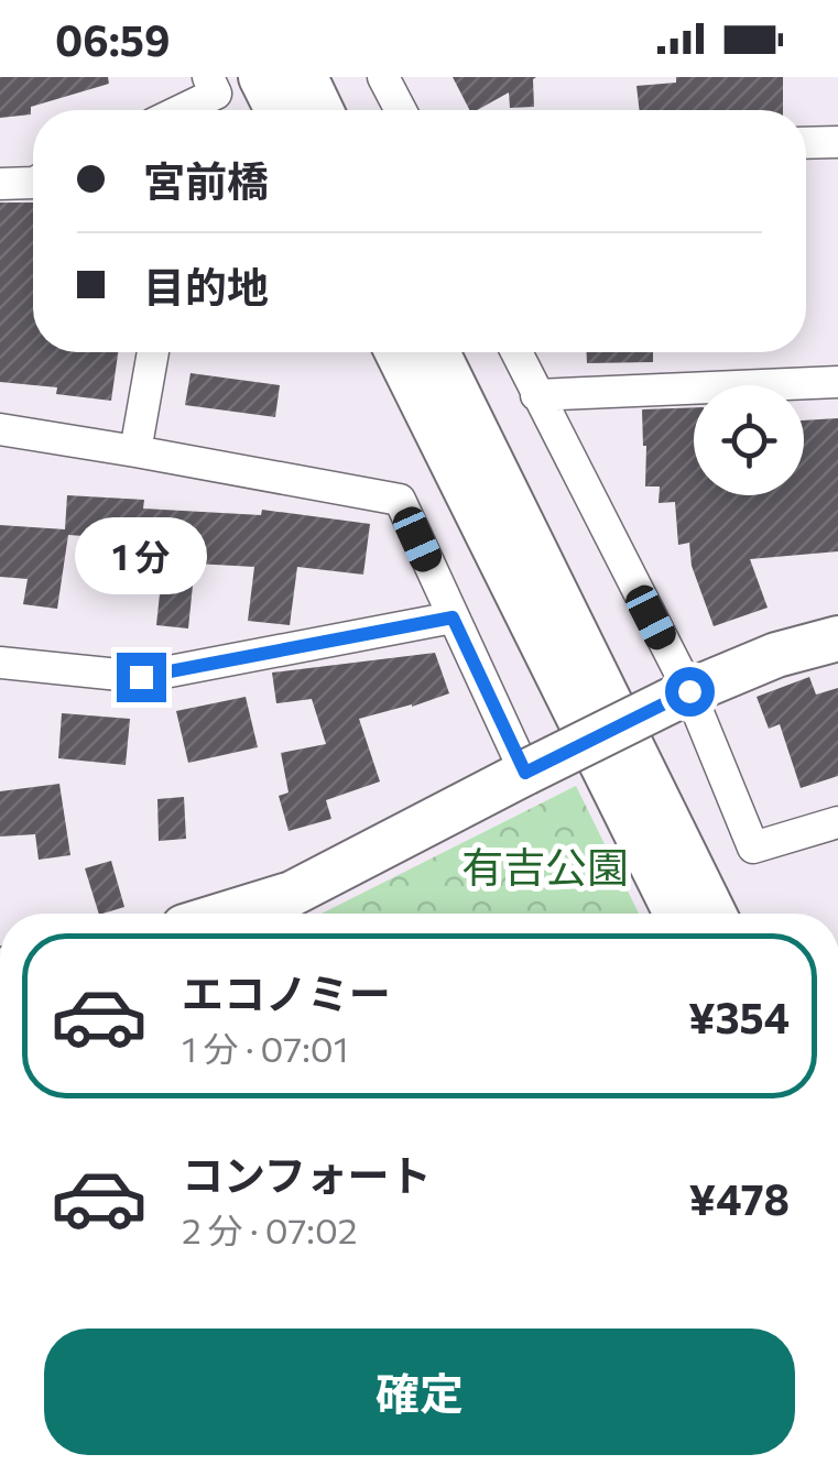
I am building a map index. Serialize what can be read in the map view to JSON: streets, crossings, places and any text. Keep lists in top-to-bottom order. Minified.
{"parks":["有吉公園"],"page":{"status":"06:59","banner":["宮前橋","目的地"],"bubble":"1 分","list":[{"name":"エコノミー","note":"1 分 · 07:01","value":"¥354"},{"name":"コンフォート","note":"2 分 · 07:02","value":"¥478"}],"buttons":"確定"}}
